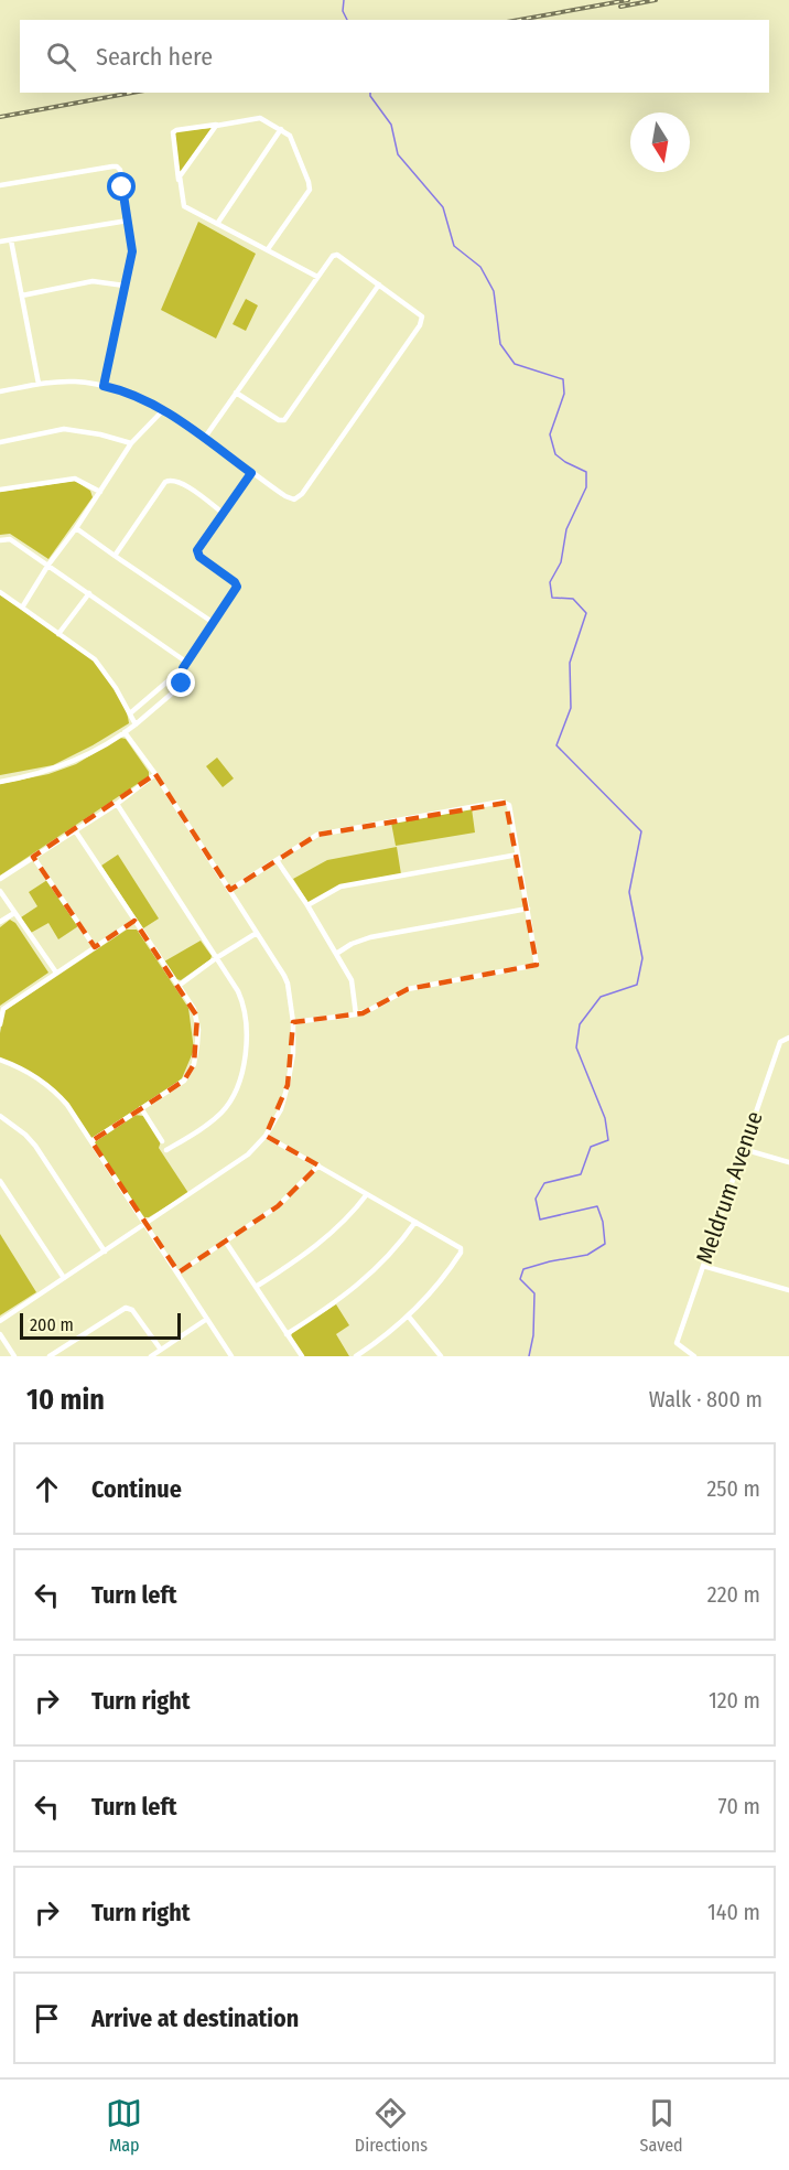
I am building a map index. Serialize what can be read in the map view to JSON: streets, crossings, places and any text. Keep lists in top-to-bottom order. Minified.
{"streets":{"street":["Meldrum Avenue"]},"scale_bar":"200 m","north":"bottom","page":{"search":"Search here","scale":"200 m","heading":["10 min","Walk · 800 m"],"list":[["Continue","250 m"],["Turn left","220 m"],["Turn right","120 m"],["Turn left","70 m"],["Turn right","140 m"],"Arrive at destination"],"nav":["Map","Directions","Saved"]}}
